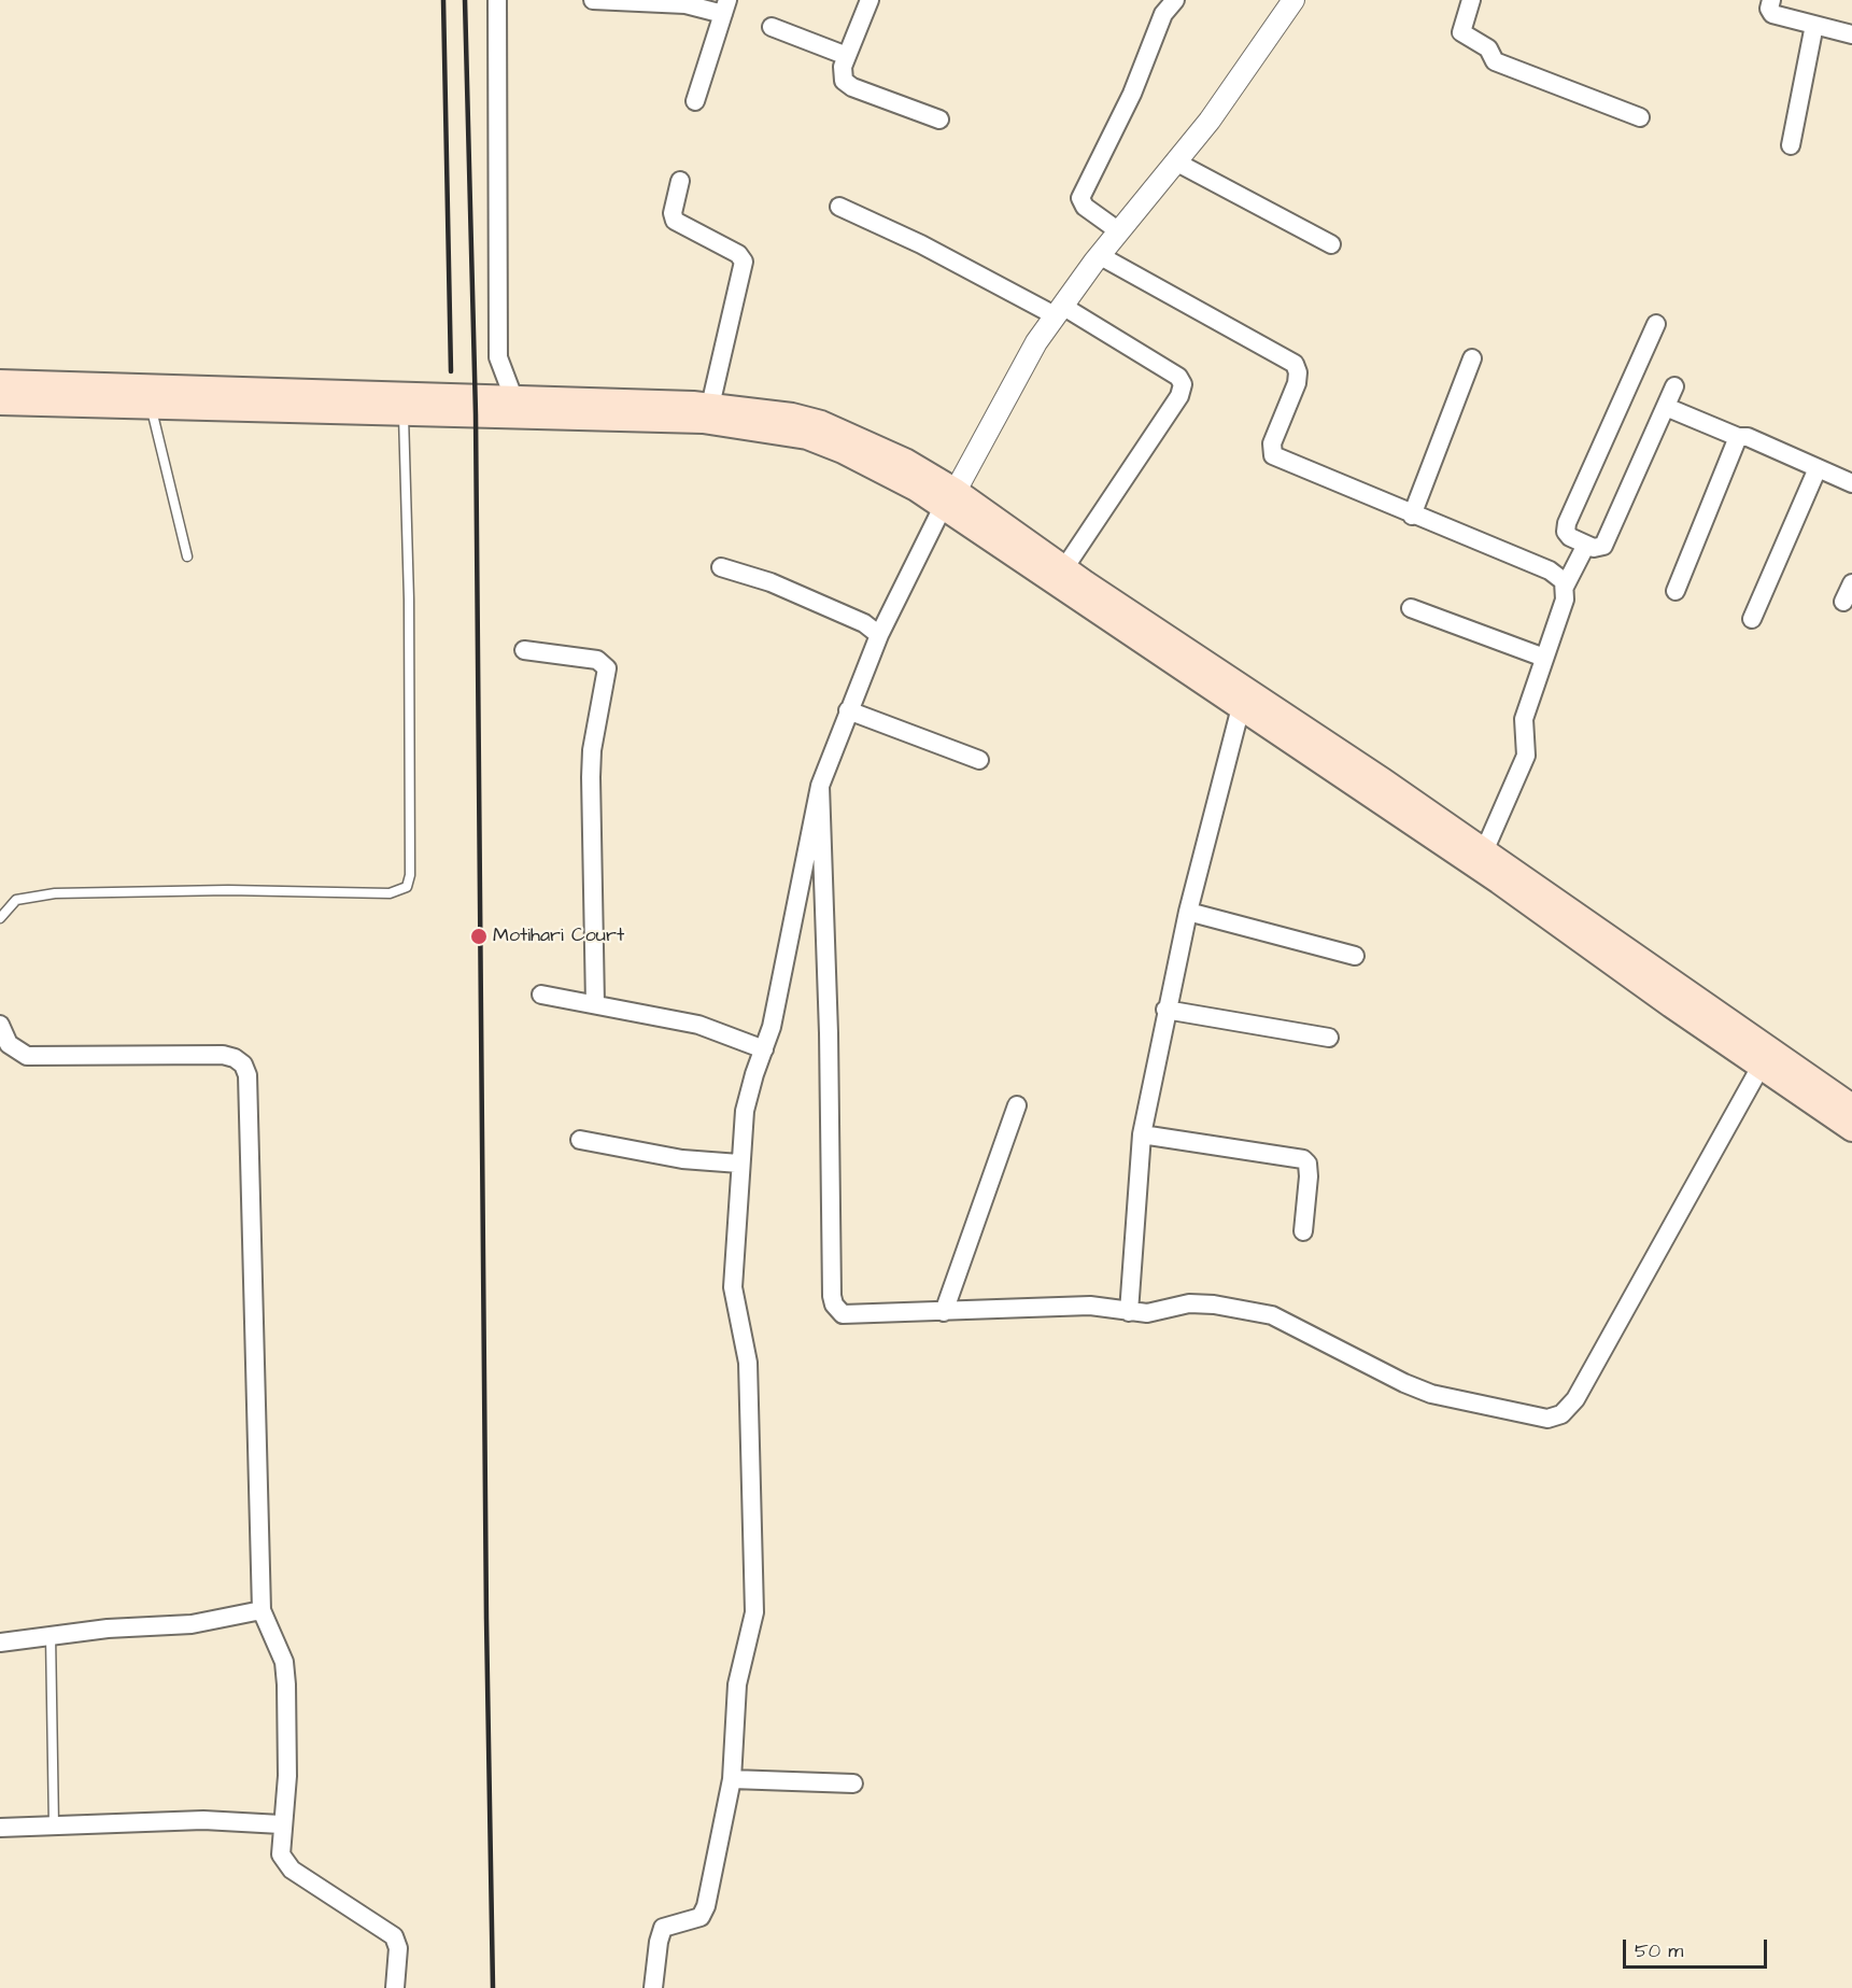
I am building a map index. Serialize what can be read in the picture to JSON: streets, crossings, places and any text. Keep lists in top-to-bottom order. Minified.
{"places":["Motihari Court"],"scale_bar":"50 m"}
